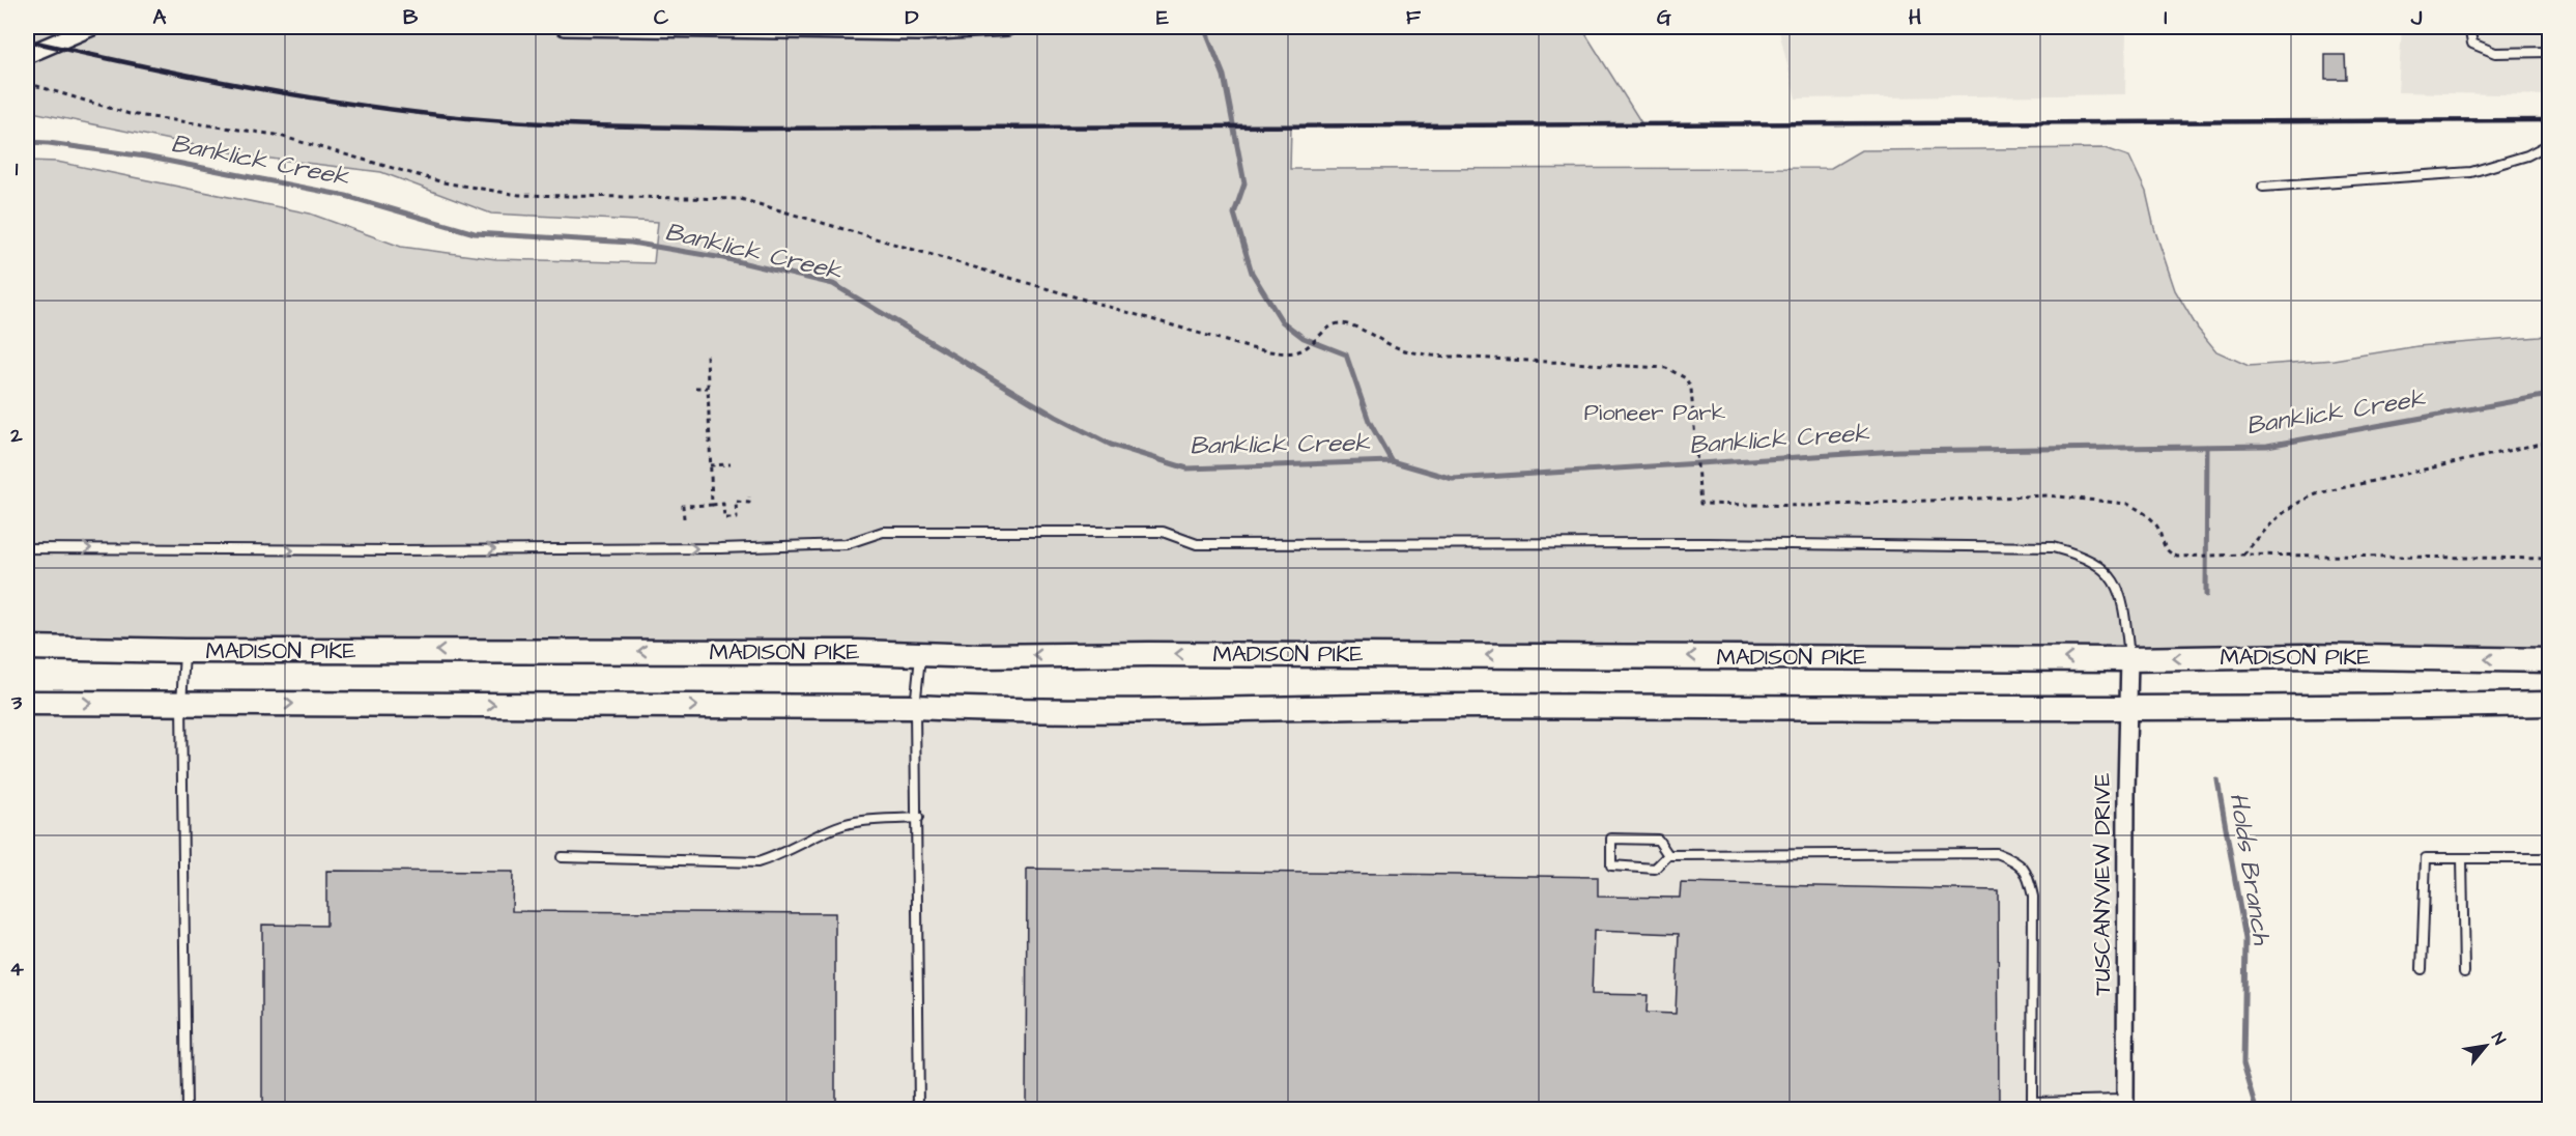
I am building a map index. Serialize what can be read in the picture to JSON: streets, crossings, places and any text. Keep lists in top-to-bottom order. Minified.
{"streets":{"main road":["MADISON PIKE"],"street":["TUSCANYVIEW DRIVE"]},"crossings":[["MADISON PIKE","TUSCANYVIEW DRIVE"]],"water":["Banklick Creek","Holds Branch"],"parks":["Pioneer Park"],"north":"top right","grid":{"columns":["A","B","C","D","E","F","G","H","I","J"],"rows":["1","2","3","4"]}}
